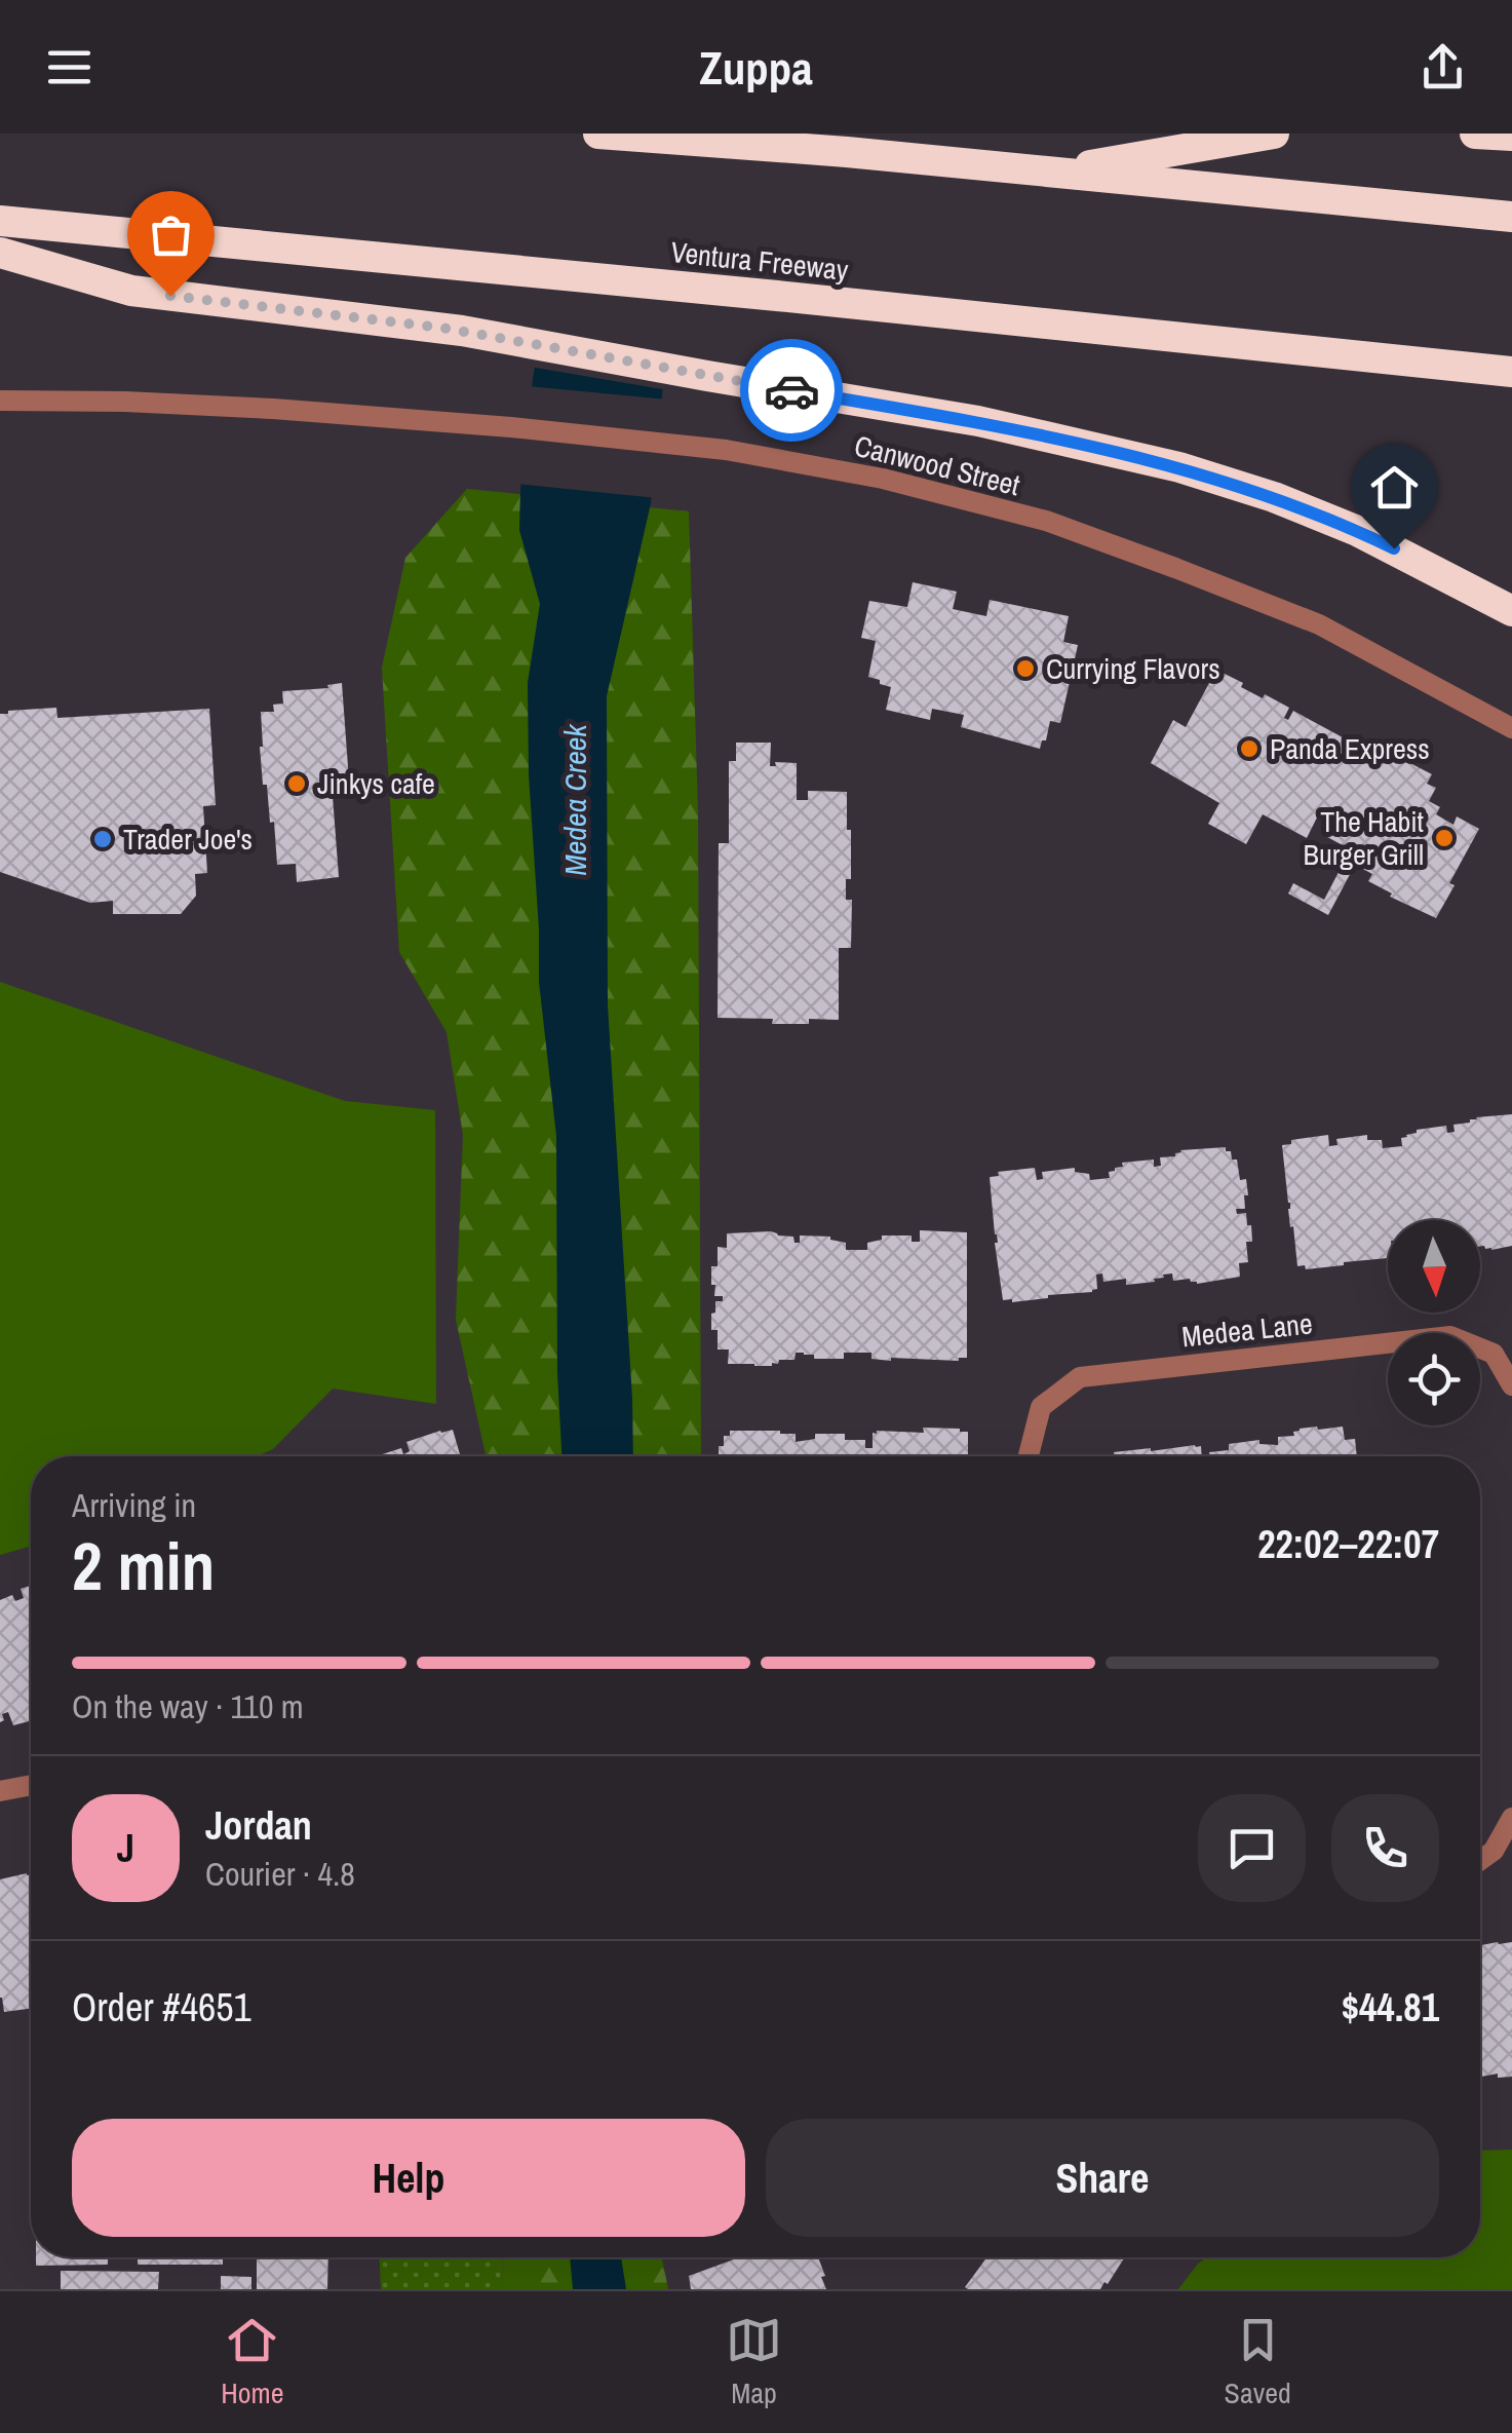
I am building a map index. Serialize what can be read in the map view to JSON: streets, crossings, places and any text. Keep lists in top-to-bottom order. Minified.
{"streets":{"highway":["Ventura Freeway"],"street":["Canwood Street","Medea Lane"]},"water":["Medea Creek"],"places":["Currying Flavors","Panda Express","Jinkys cafe","The Habit Burger Grill","Trader Joe's"],"north":"bottom","page":{"header":"Zuppa","heading":["2 min","Arriving in","22:02–22:07"],"panel":["Jordan","Courier · 4.8","Order #4651","$44.81"],"bar":"On the way · 110 m","round":"J","buttons":["Help","Share"],"tabs":["Home","Map","Saved"]}}
